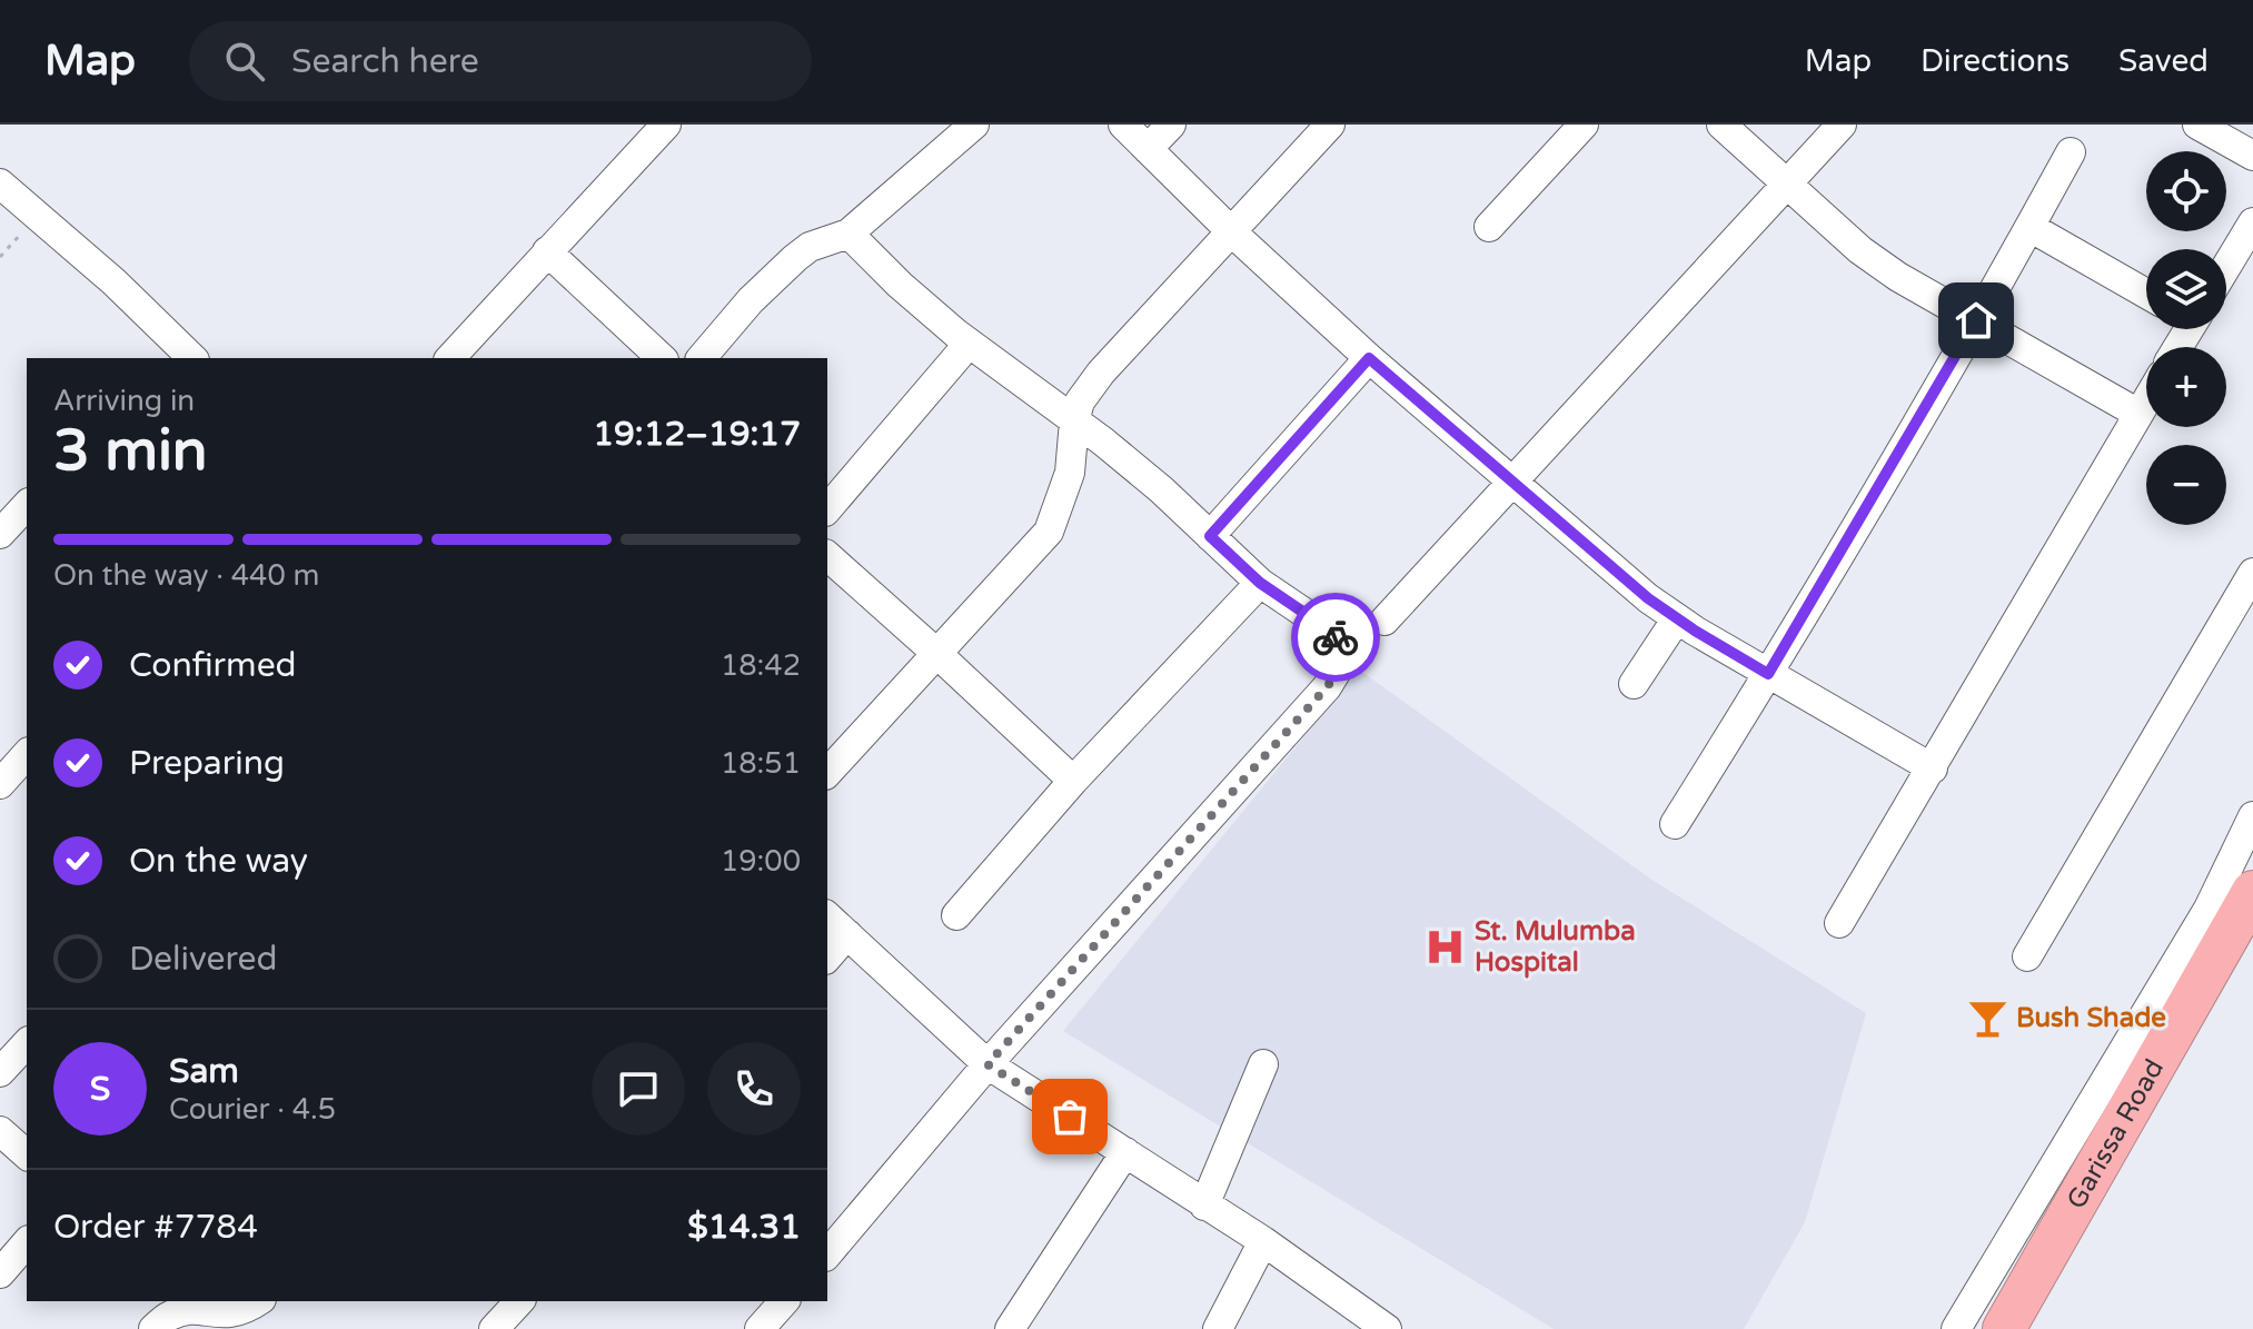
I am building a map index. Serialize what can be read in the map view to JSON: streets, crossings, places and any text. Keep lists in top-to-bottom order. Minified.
{"streets":{"highway":["Garissa Road"]},"places":{"hospital":["St. Mulumba Hospital"],"bar":["Bush Shade"]},"page":{"header":"Map","search":"Search here","nav":["Map","Directions","Saved"],"map_buttons":["+","−"],"heading":["3 min","Arriving in","19:12–19:17"],"panel":["Sam","Courier · 4.5","Order #7784","$14.31"],"bar":"On the way · 440 m","list":[["Confirmed","18:42"],["Preparing","18:51"],["On the way","19:00"],"Delivered"],"round":"S"}}
